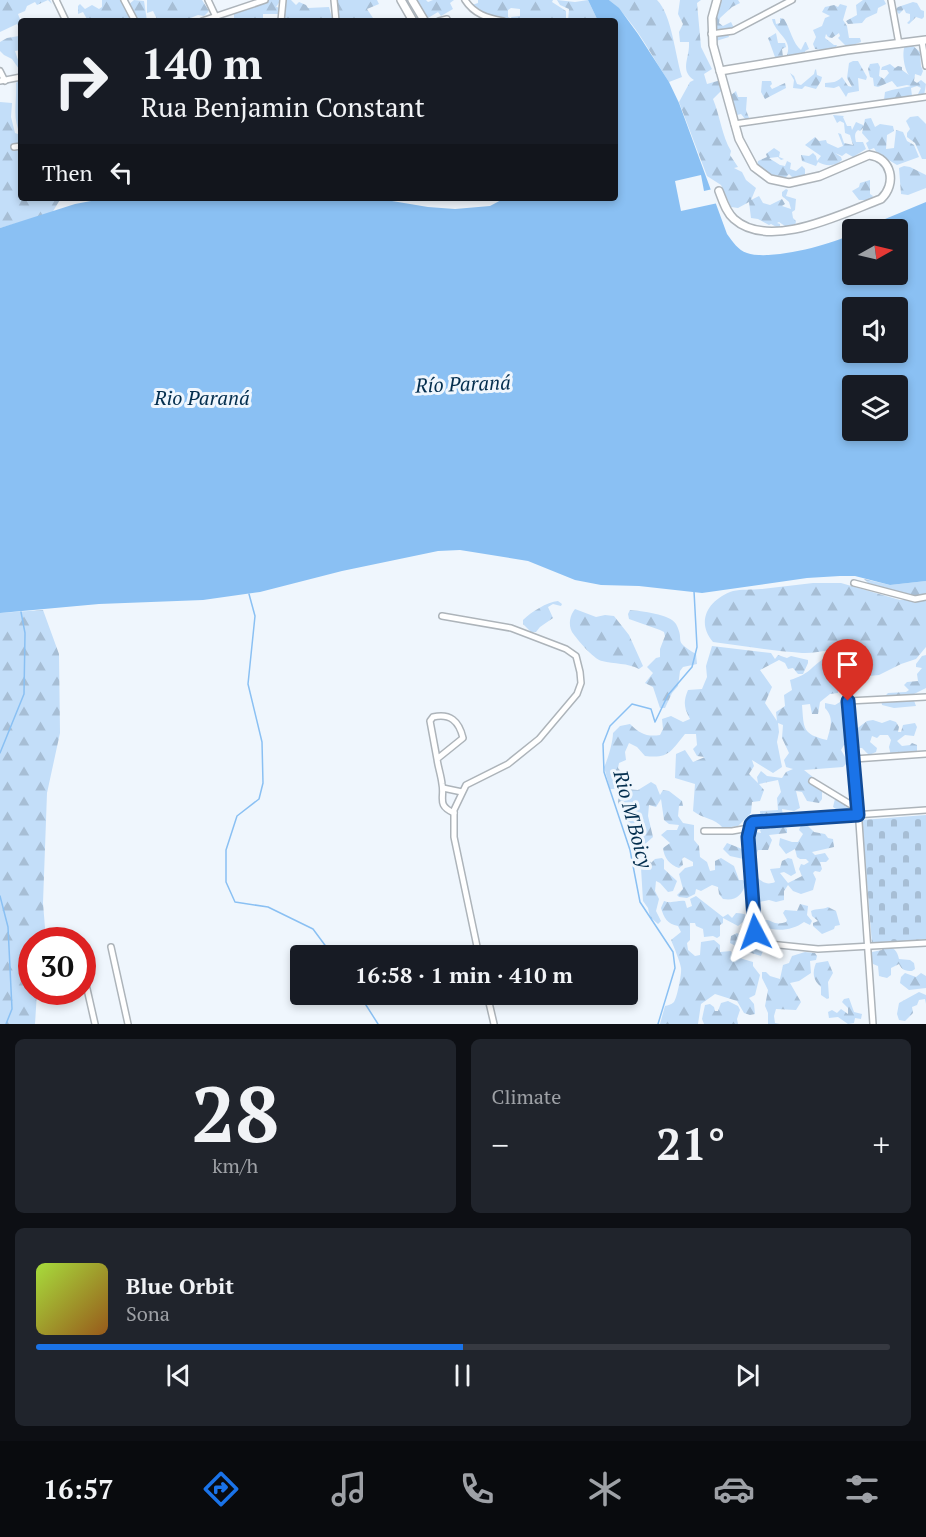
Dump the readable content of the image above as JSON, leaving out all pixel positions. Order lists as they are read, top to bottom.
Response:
{
  "water": ["Río Paraná", "Rio Paraná", "Rio M'Boicy"],
  "north": "right",
  "page": {
    "turn": ["140 m", "Rua Benjamin Constant"],
    "then": "Then",
    "limit": "30",
    "trip": "16:58 · 1 min · 410 m",
    "tile": [
      ["28", "km/h"],
      "Climate"
    ],
    "heat": ["−", "21°", "+"],
    "song": ["Blue Orbit", "Sona"],
    "tabs": "16:57"
  }
}
